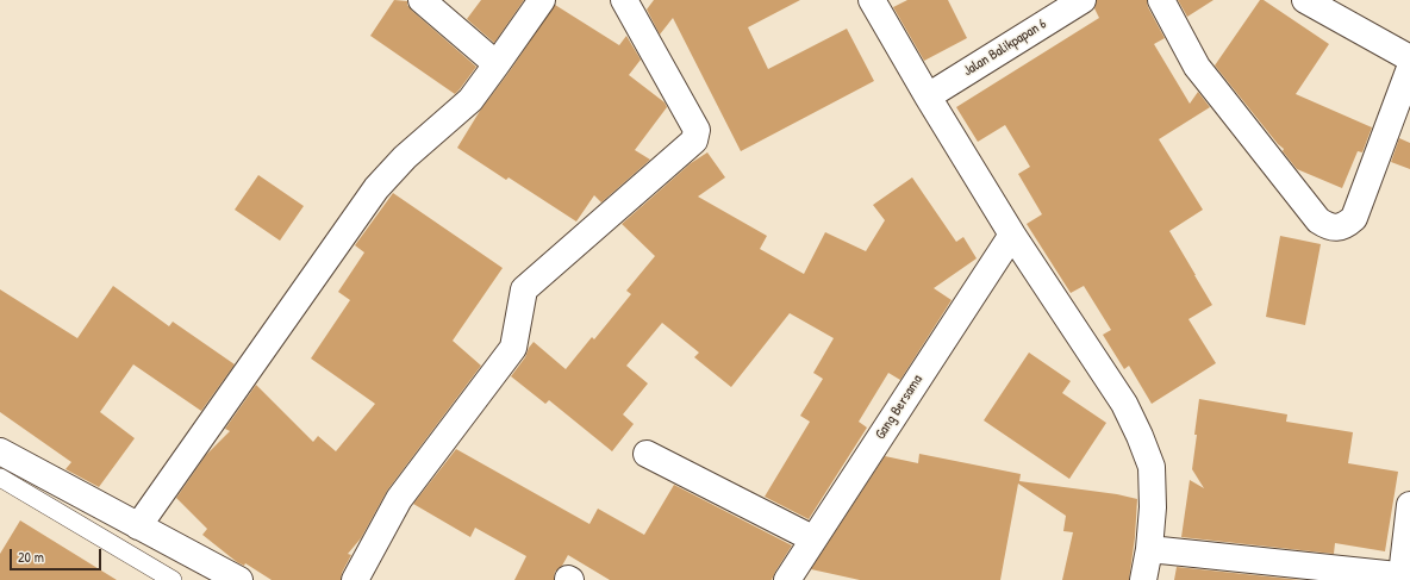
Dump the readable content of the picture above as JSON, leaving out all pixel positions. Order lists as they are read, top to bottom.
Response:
{
  "streets": {
    "street": ["Jalan Balikpapan 6", "Gang Bersama"]
  },
  "scale_bar": "20 m"
}
